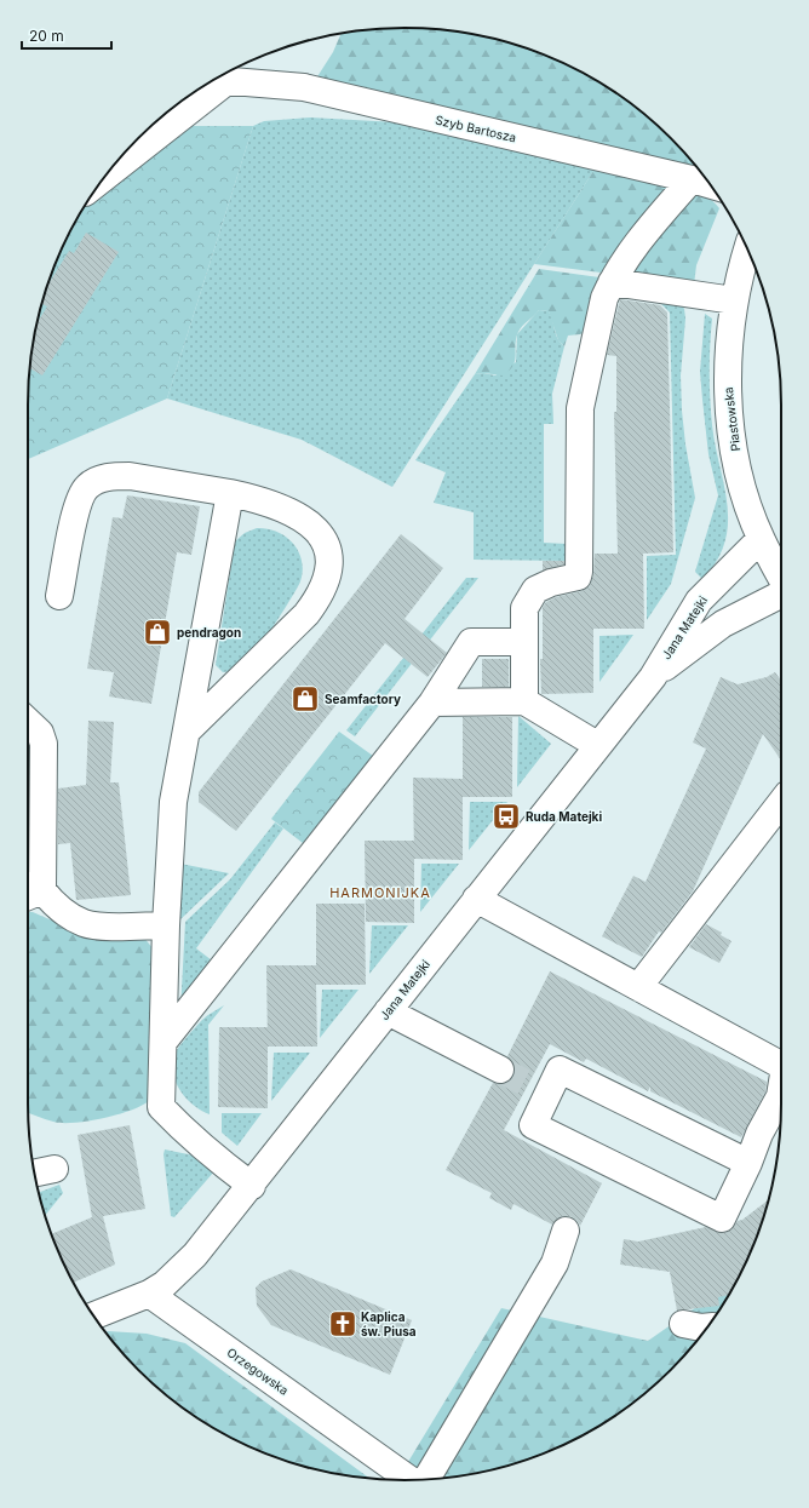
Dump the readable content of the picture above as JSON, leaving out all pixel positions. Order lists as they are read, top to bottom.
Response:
{
  "streets": {
    "street": [
      "Szyb Bartosza",
      "Piastowska",
      "Jana Matejki",
      "Orzegowska"
    ]
  },
  "crossings": [
    ["Piastowska", "Jana Matejki"],
    ["Jana Matejki", "Orzegowska"]
  ],
  "districts": ["HARMONIJKA"],
  "places": {
    "shop": ["pendragon", "Seamfactory"],
    "bus stop": ["Ruda Matejki"],
    "church": ["Kaplica św. Piusa"]
  },
  "scale_bar": "20 m"
}
